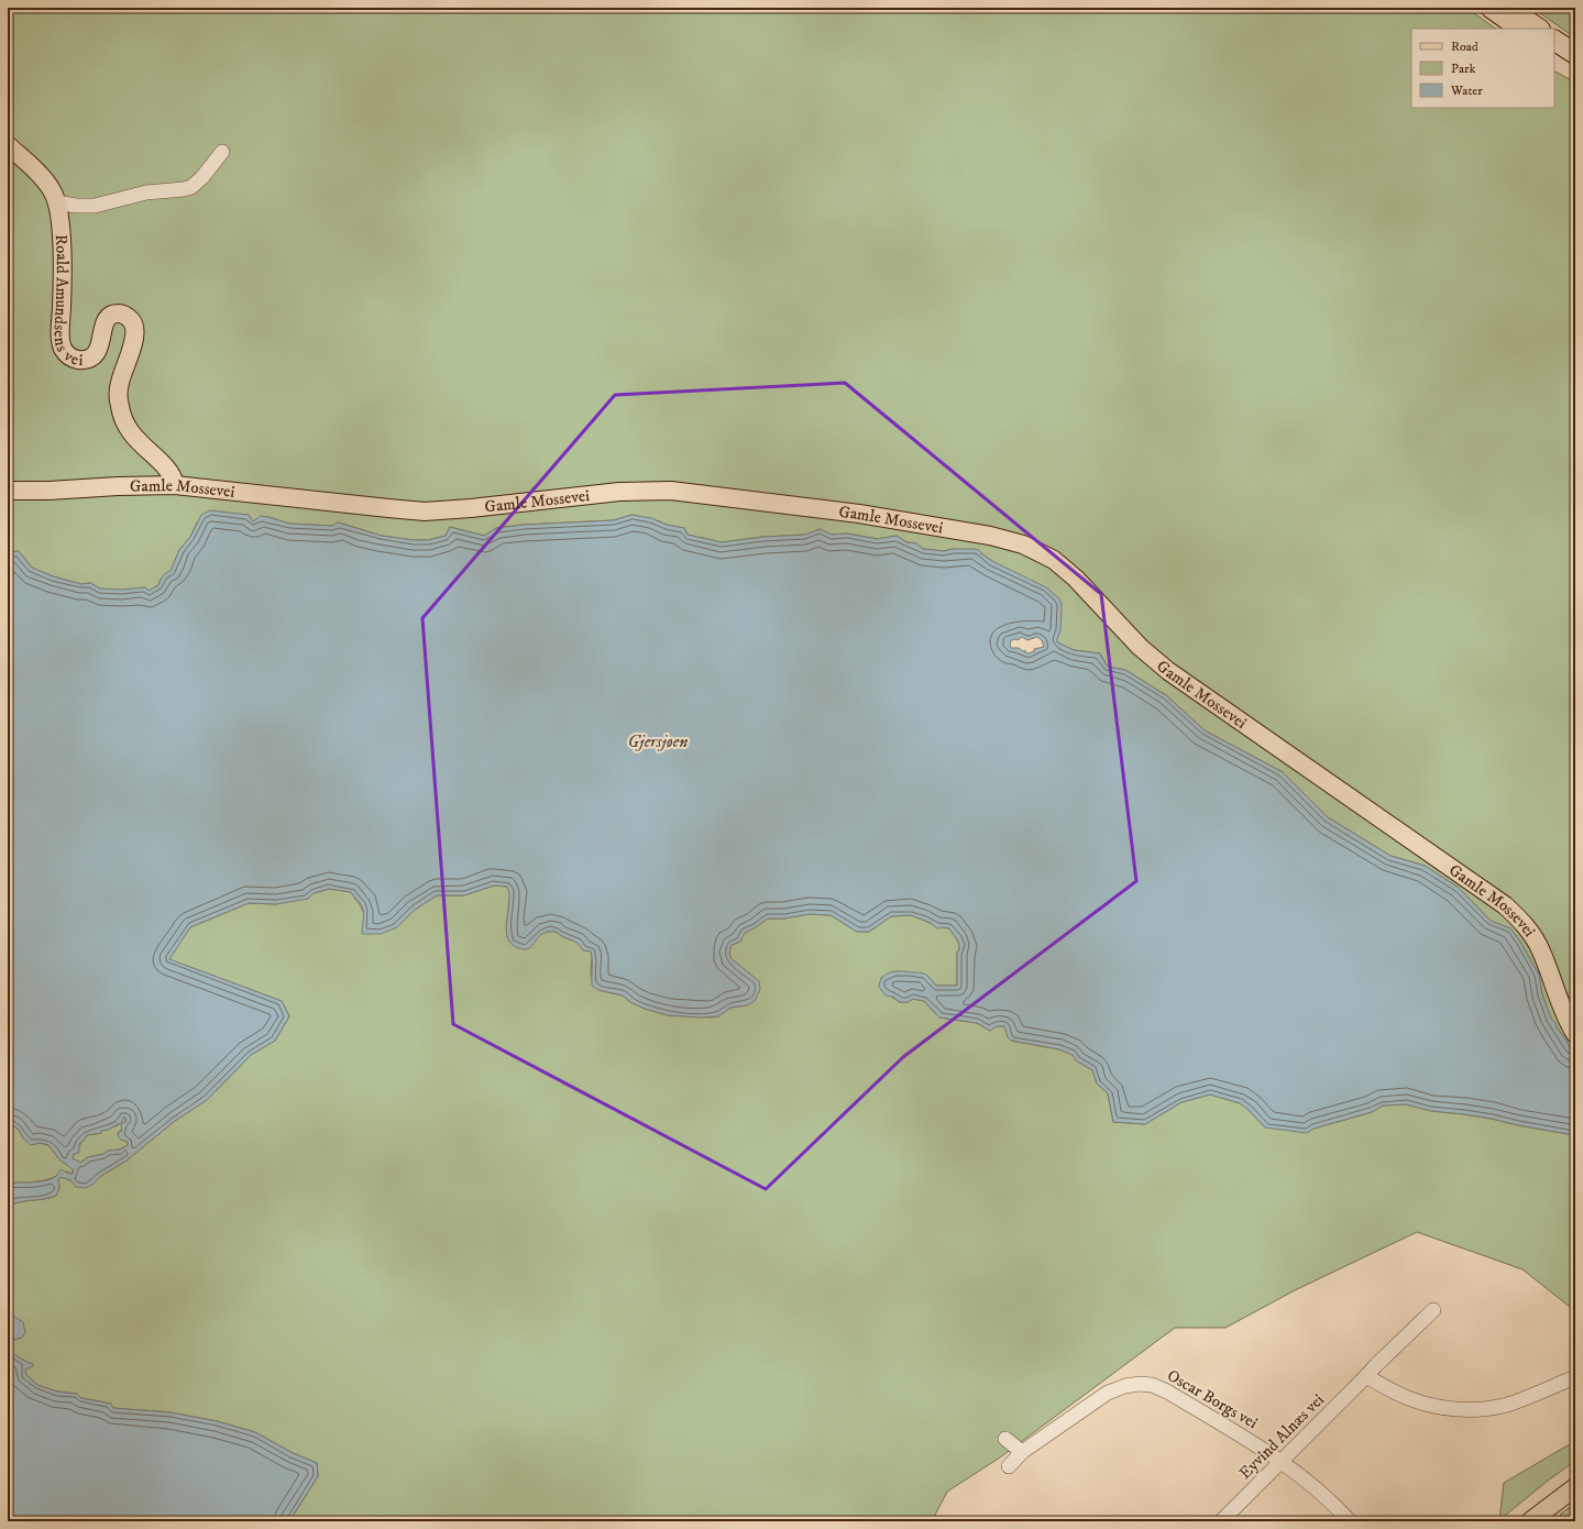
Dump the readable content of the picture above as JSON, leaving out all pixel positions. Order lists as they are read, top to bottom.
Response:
{
  "streets": {
    "main road": ["Roald Amundsens vei", "Gamle Mossevei"],
    "street": ["Oscar Borgs vei", "Eyvind Alnæs vei"]
  },
  "crossings": [
    ["Roald Amundsens vei", "Gamle Mossevei"],
    ["Oscar Borgs vei", "Eyvind Alnæs vei"]
  ],
  "water": ["Gjersjøen"],
  "legend": ["Road", "Park", "Water"]
}
